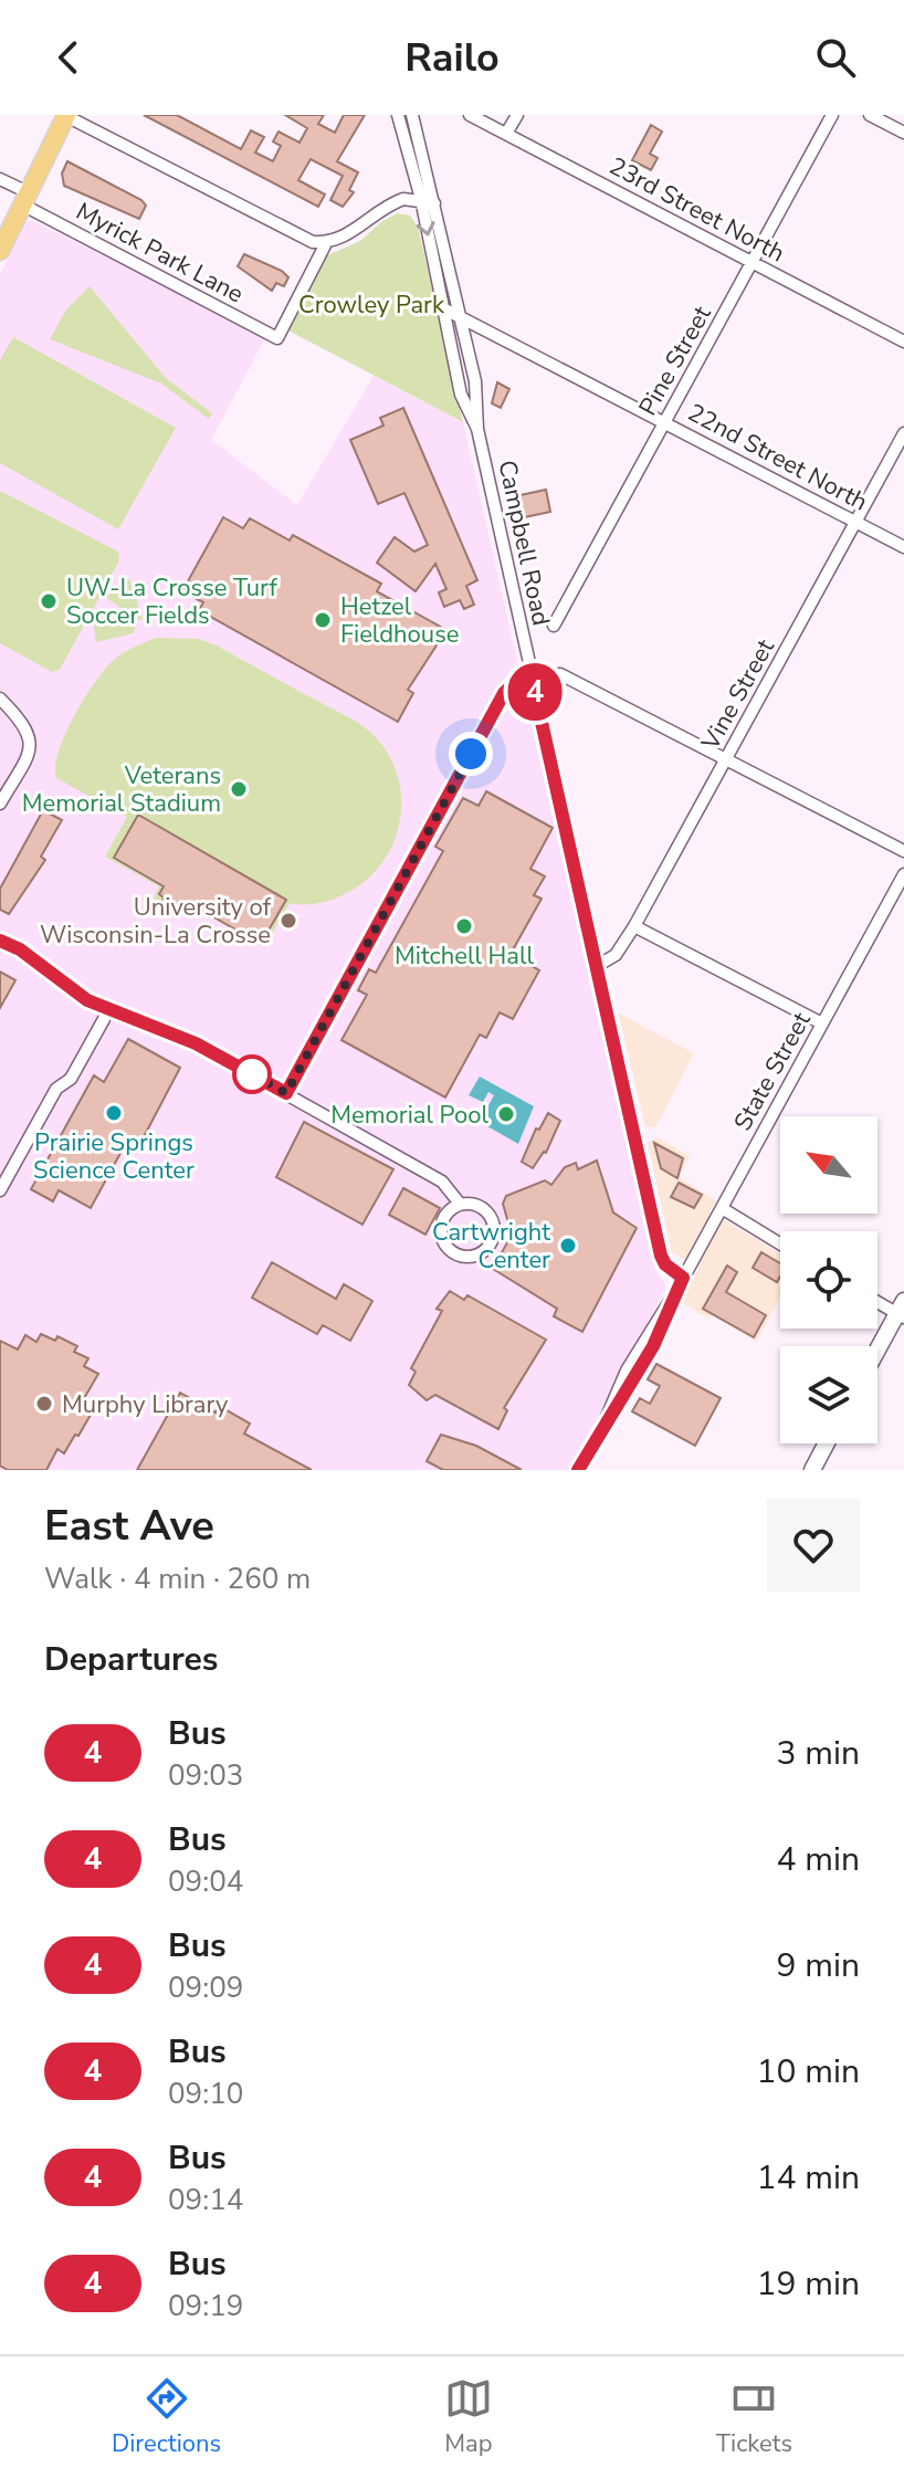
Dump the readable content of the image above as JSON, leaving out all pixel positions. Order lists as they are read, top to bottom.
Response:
{
  "streets": {
    "street": [
      "23rd Street North",
      "Myrick Park Lane",
      "Pine Street",
      "22nd Street North",
      "Campbell Road",
      "Vine Street",
      "State Street"
    ]
  },
  "crossings": [
    ["23rd Street North", "Pine Street"],
    ["Pine Street", "22nd Street North"],
    ["22nd Street North", "Campbell Road"],
    ["22nd Street North", "Vine Street"],
    ["Campbell Road", "Vine Street"],
    ["Campbell Road", "State Street"]
  ],
  "parks": ["Crowley Park"],
  "places": [
    "UW-La Crosse Turf Soccer Fields",
    "Hetzel Fieldhouse",
    "Veterans Memorial Stadium",
    "University of Wisconsin-La Crosse",
    "Mitchell Hall",
    "Prairie Springs Science Center",
    "Memorial Pool",
    "Cartwright Center",
    "Murphy Library"
  ],
  "lines": ["bus line 4"],
  "north": "top left",
  "page": {
    "header": "Railo",
    "on_map": "4",
    "heading": [
      ["East Ave", "Walk · 4 min · 260 m"],
      "Departures"
    ],
    "list": [
      {
        "mark": "4",
        "name": "Bus",
        "note": "09:03",
        "value": "3 min"
      },
      {
        "mark": "4",
        "name": "Bus",
        "note": "09:04",
        "value": "4 min"
      },
      {
        "mark": "4",
        "name": "Bus",
        "note": "09:09",
        "value": "9 min"
      },
      {
        "mark": "4",
        "name": "Bus",
        "note": "09:10",
        "value": "10 min"
      },
      {
        "mark": "4",
        "name": "Bus",
        "note": "09:14",
        "value": "14 min"
      },
      {
        "mark": "4",
        "name": "Bus",
        "note": "09:19",
        "value": "19 min"
      }
    ],
    "tabs": ["Directions", "Map", "Tickets"]
  }
}
